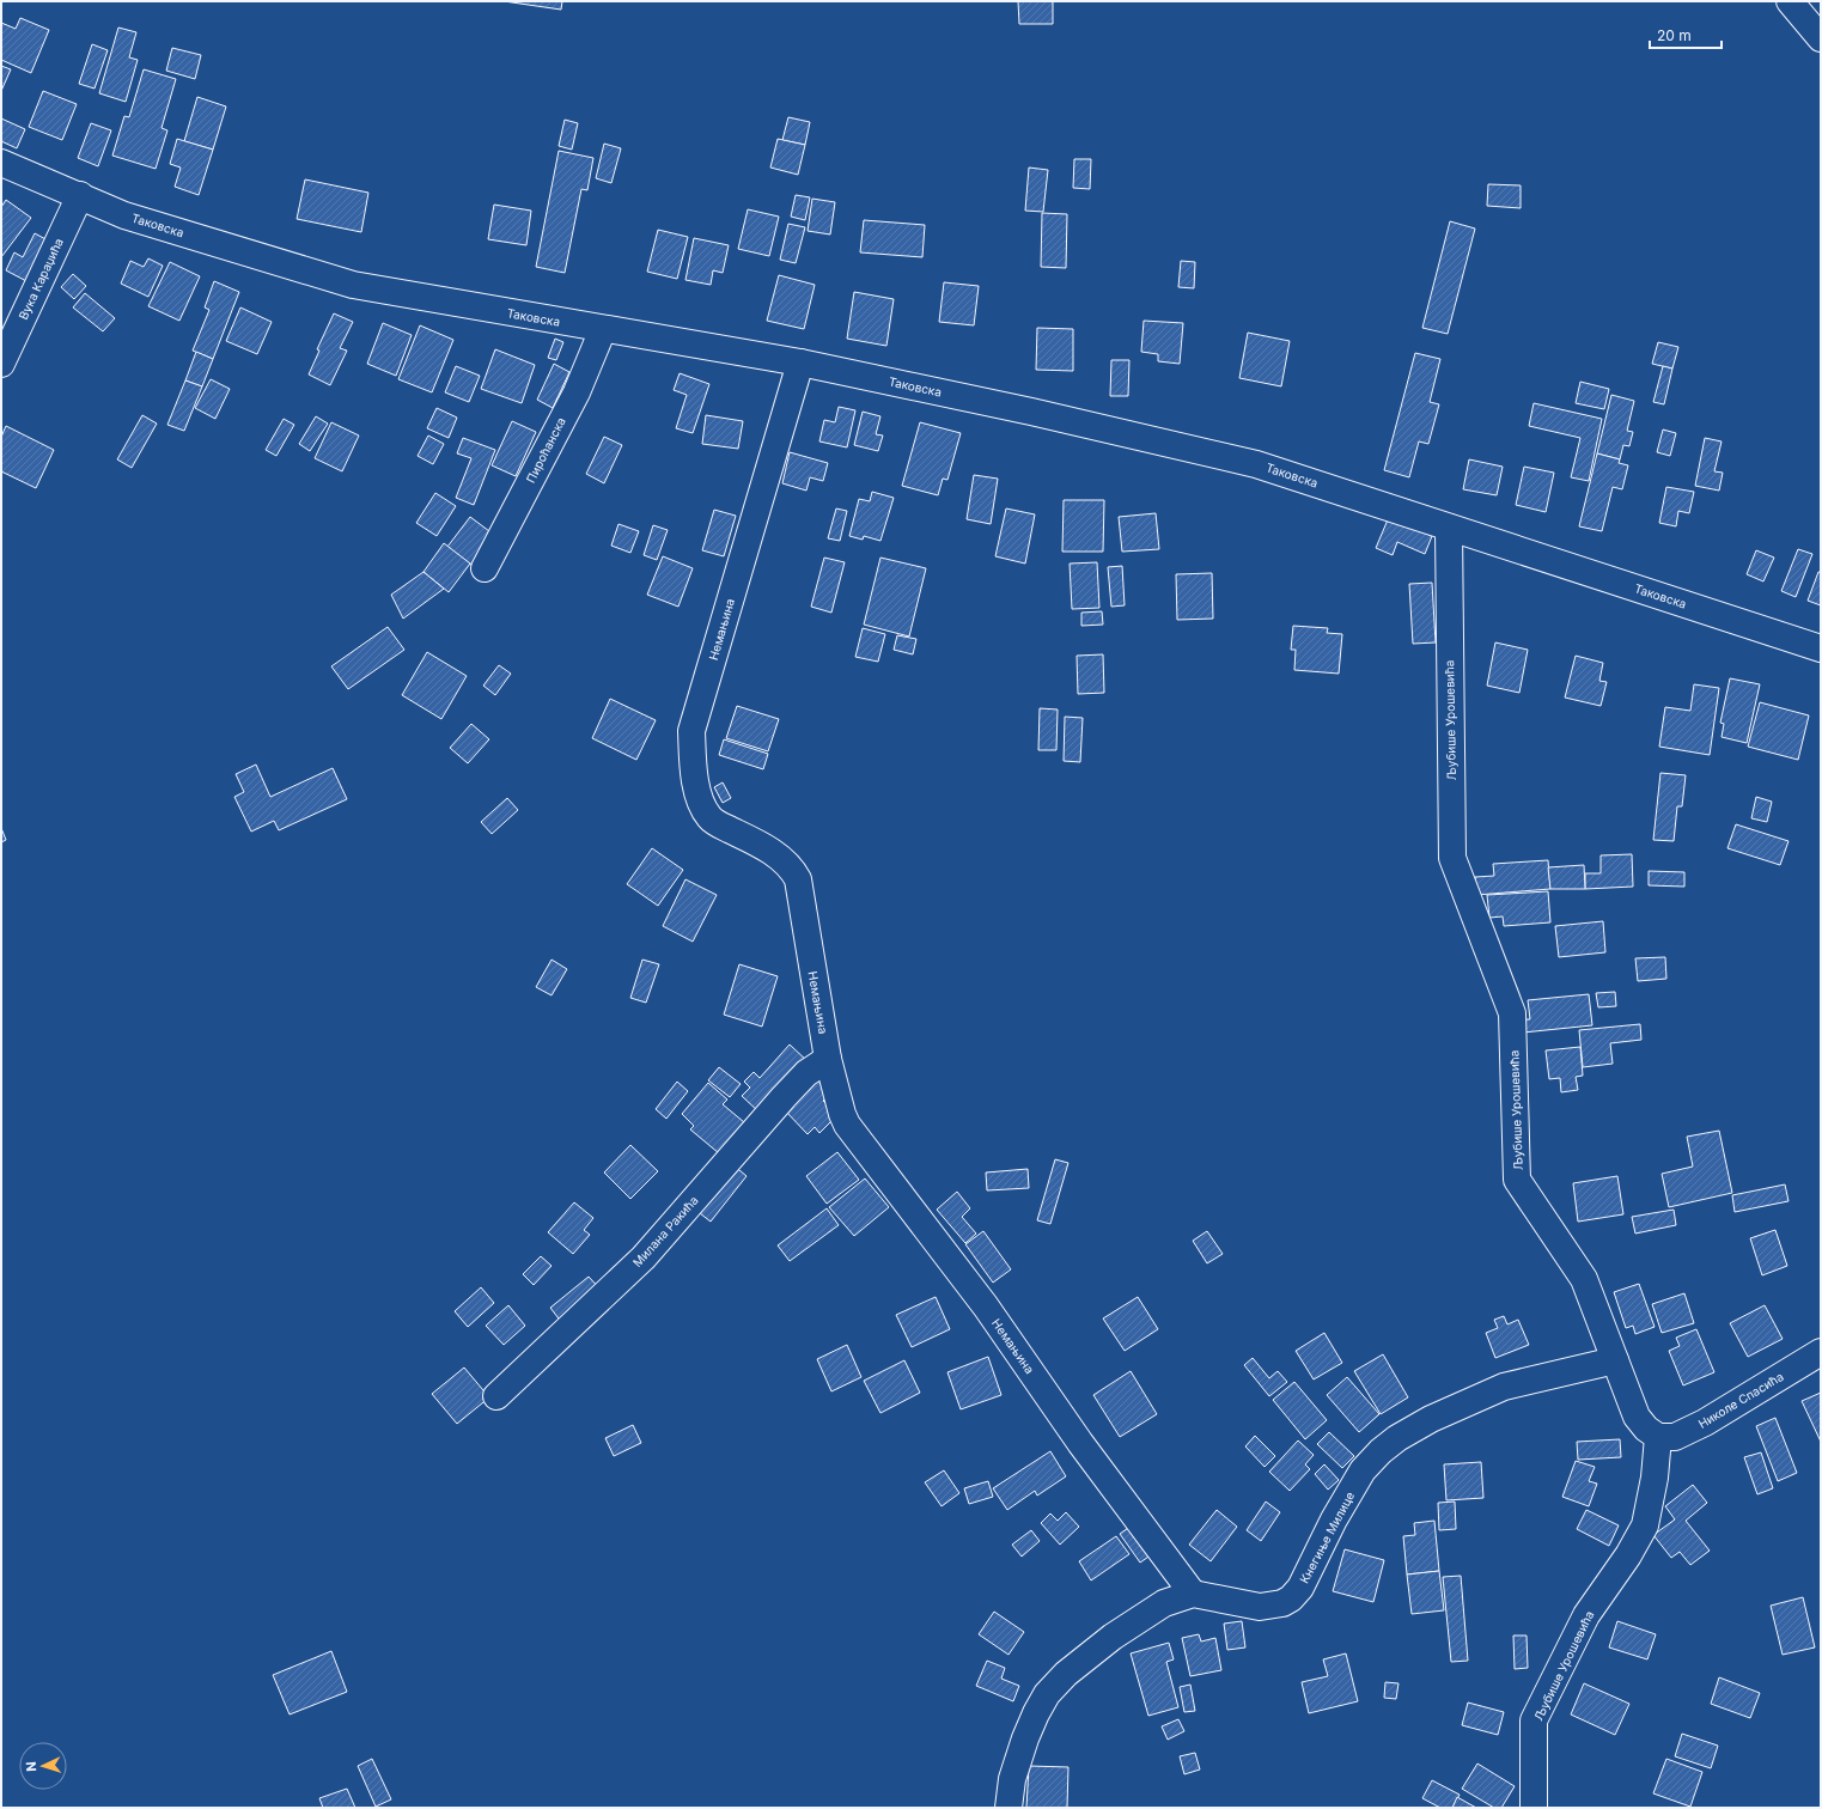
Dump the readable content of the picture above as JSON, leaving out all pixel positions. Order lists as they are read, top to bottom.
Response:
{
  "streets": {
    "street": [
      "Таковска",
      "Вука Караџића",
      "Пироћанска",
      "Немањина",
      "Љубише Урошевића",
      "Милана Ракића",
      "Николе Спасића",
      "Кнегиње Милице"
    ]
  },
  "crossings": [
    ["Таковска", "Вука Караџића"],
    ["Таковска", "Пироћанска"],
    ["Таковска", "Немањина"],
    ["Таковска", "Љубише Урошевића"],
    ["Немањина", "Милана Ракића"],
    ["Немањина", "Кнегиње Милице"],
    ["Љубише Урошевића", "Николе Спасића"],
    ["Љубише Урошевића", "Кнегиње Милице"]
  ],
  "scale_bar": "20 m",
  "north": "left"
}
